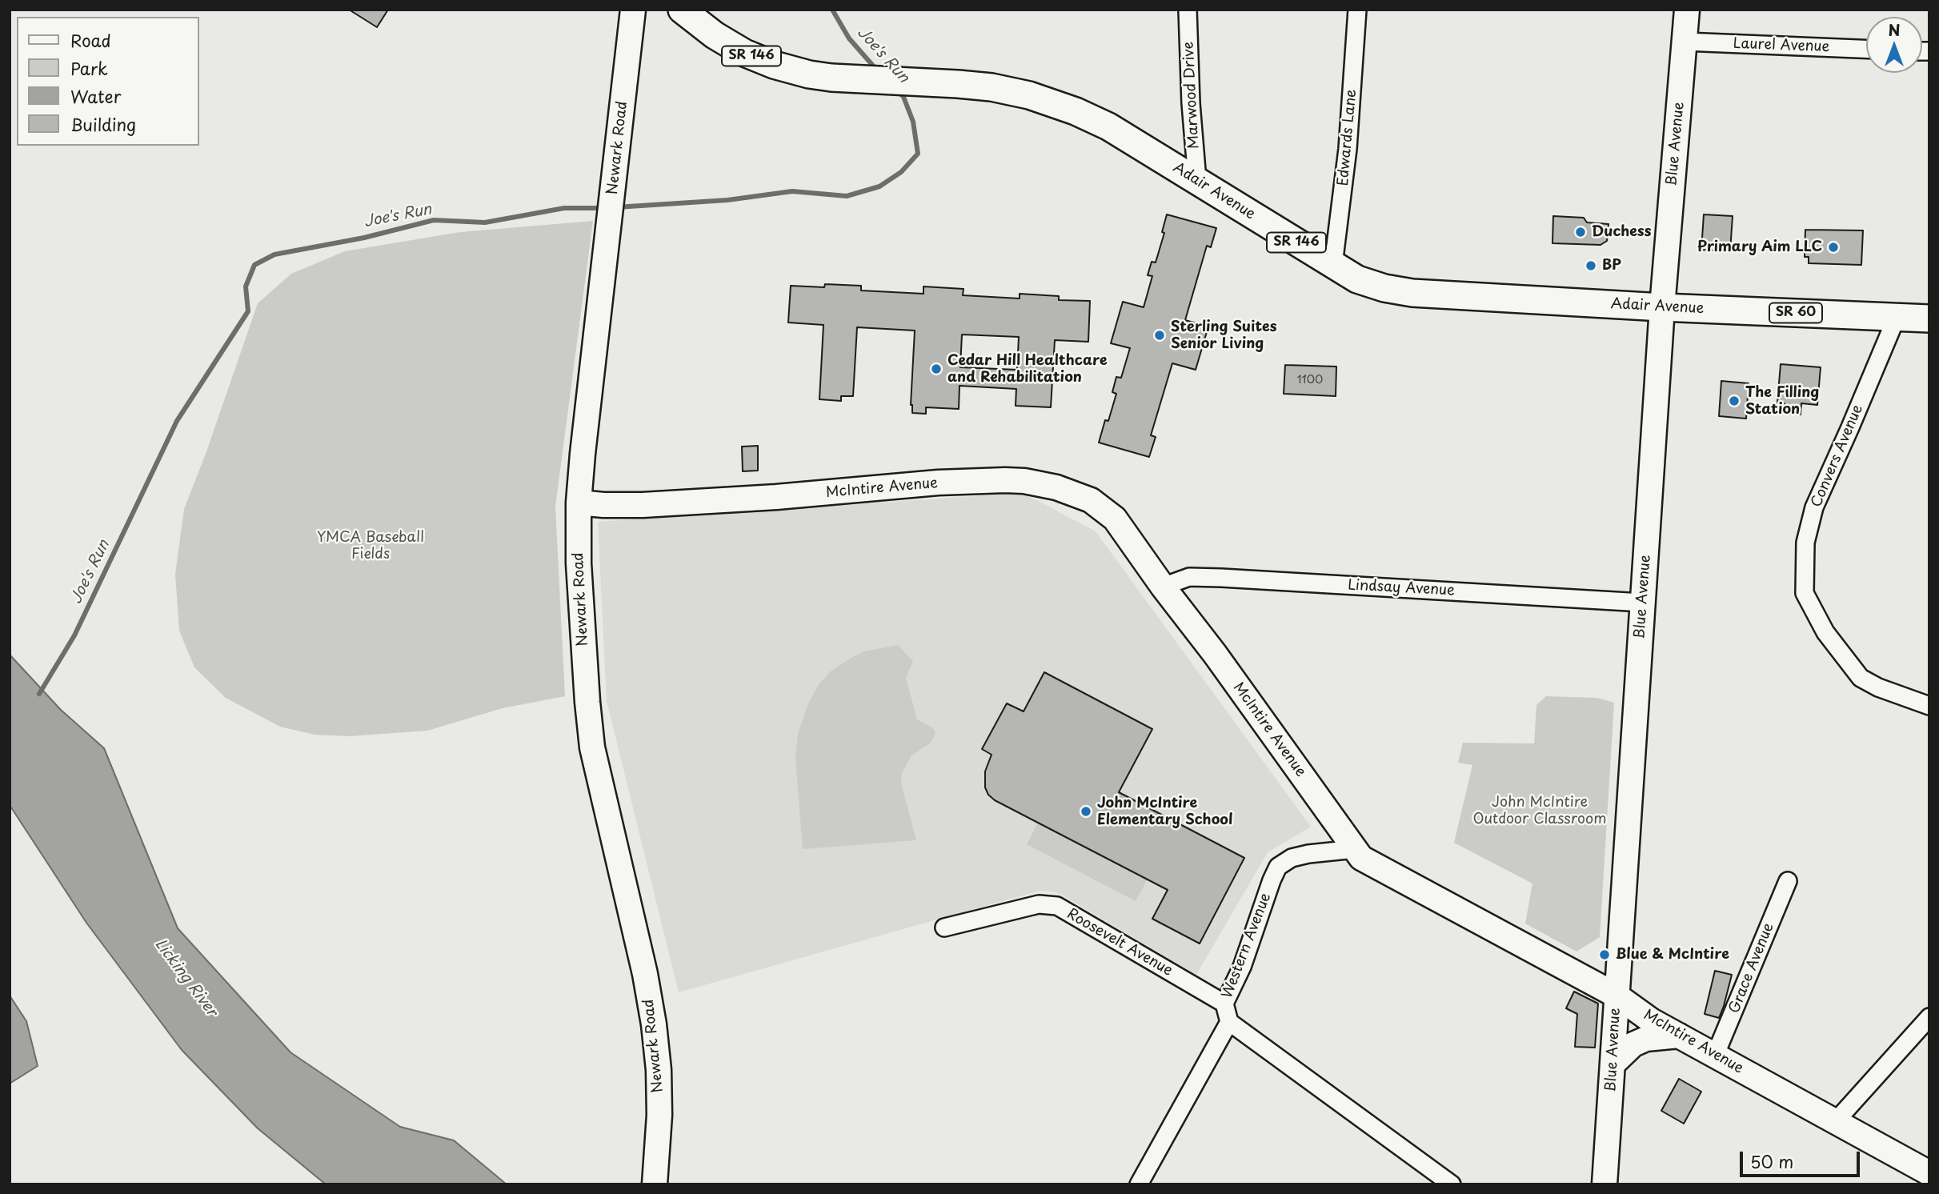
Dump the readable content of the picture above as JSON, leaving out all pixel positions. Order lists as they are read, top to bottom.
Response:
{
  "streets": {
    "main road": ["SR 146", "Adair Avenue", "SR 60"],
    "street": [
      "Laurel Avenue",
      "Marwood Drive",
      "Edwards Lane",
      "Blue Avenue",
      "Newark Road",
      "Convers Avenue",
      "McIntire Avenue",
      "Lindsay Avenue",
      "Roosevelt Avenue",
      "Western Avenue",
      "Grace Avenue"
    ]
  },
  "crossings": [
    ["Laurel Avenue", "Blue Avenue"],
    ["Marwood Drive", "Adair Avenue"],
    ["Edwards Lane", "Adair Avenue"],
    ["Blue Avenue", "Adair Avenue"],
    ["Blue Avenue", "McIntire Avenue"],
    ["Blue Avenue", "Lindsay Avenue"],
    ["Newark Road", "McIntire Avenue"],
    ["Adair Avenue", "Convers Avenue"],
    ["McIntire Avenue", "Lindsay Avenue"],
    ["McIntire Avenue", "Western Avenue"],
    ["McIntire Avenue", "Grace Avenue"],
    ["Roosevelt Avenue", "Western Avenue"]
  ],
  "water": ["Joe's Run", "Licking River"],
  "parks": ["YMCA Baseball Fields", "John McIntire Outdoor Classroom"],
  "places": [
    "Duchess",
    "Primary Aim LLC",
    "BP",
    "Sterling Suites Senior Living",
    "Cedar Hill Healthcare and Rehabilitation",
    "The Filling Station",
    "John McIntire Elementary School",
    "Blue & McIntire"
  ],
  "house_numbers": ["1100"],
  "legend": [
    "Road",
    "Park",
    "Water",
    "Building"
  ],
  "scale_bar": "50 m",
  "north": "top"
}
